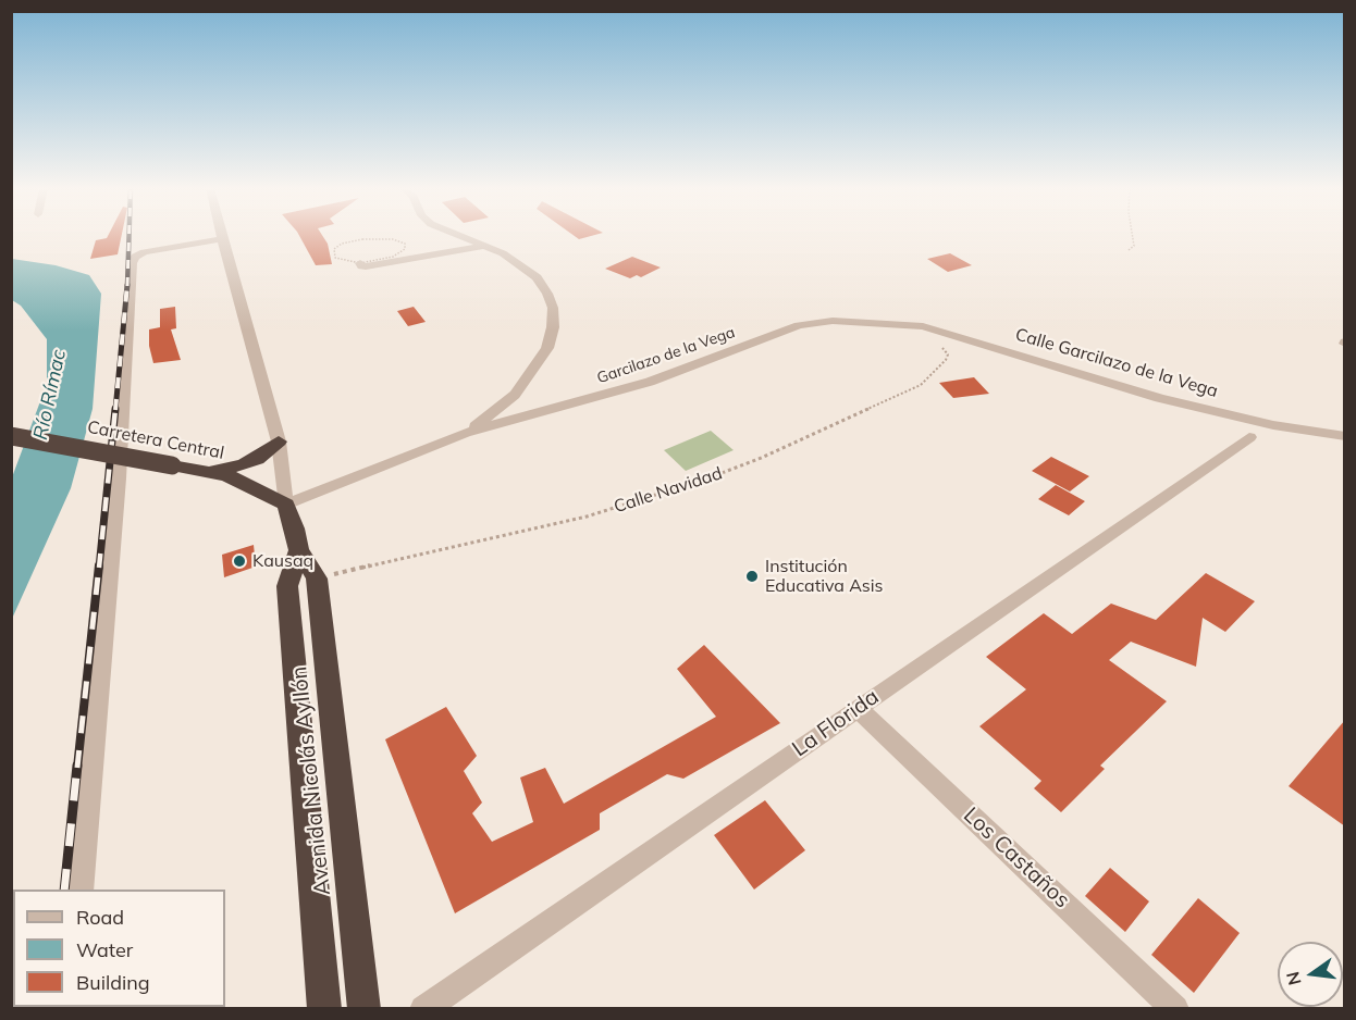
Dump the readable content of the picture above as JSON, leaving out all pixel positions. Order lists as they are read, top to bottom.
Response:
{
  "streets": {
    "highway": ["Carretera Central", "Avenida Nicolás Ayllón"],
    "street": [
      "Garcilazo de la Vega",
      "Calle Garcilazo de la Vega",
      "La Florida",
      "Los Castaños"
    ],
    "path": ["Calle Navidad"]
  },
  "crossings": [
    ["Garcilazo de la Vega", "Calle Garcilazo de la Vega"],
    ["Carretera Central", "Avenida Nicolás Ayllón"],
    ["Calle Navidad", "Avenida Nicolás Ayllón"],
    ["La Florida", "Los Castaños"]
  ],
  "water": ["Río Rímac"],
  "places": ["Kausaq", "Institución Educativa Asis"],
  "legend": ["Road", "Water", "Building"],
  "north": "left"
}
